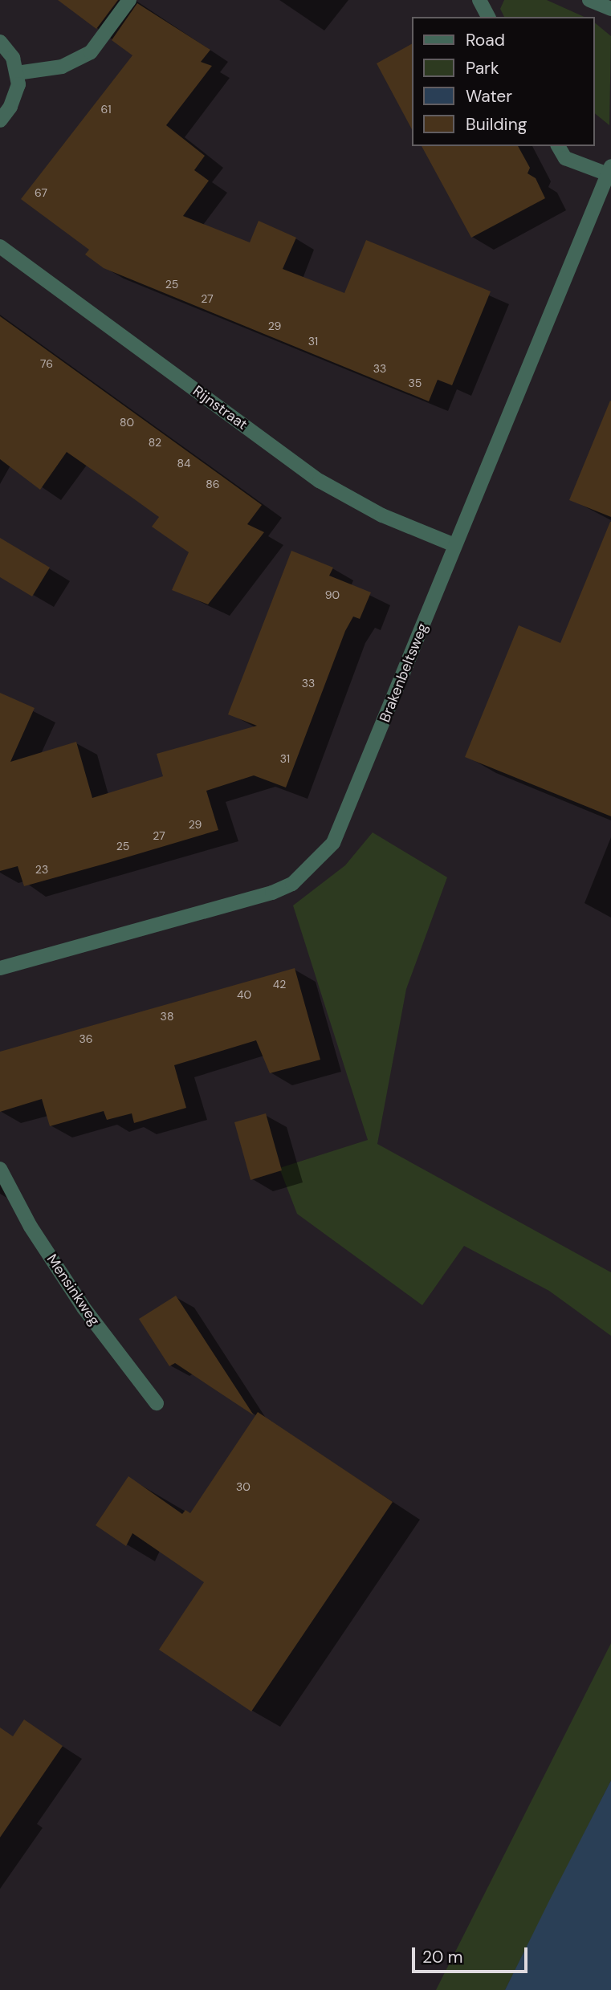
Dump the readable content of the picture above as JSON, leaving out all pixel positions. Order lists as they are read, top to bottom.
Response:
{
  "streets": {
    "street": ["Rijnstraat", "Brakenbeltsweg", "Mensinkweg"]
  },
  "crossings": [
    ["Rijnstraat", "Brakenbeltsweg"]
  ],
  "house_numbers": [
    "61",
    "67",
    "25",
    "27",
    "29",
    "31",
    "76",
    "33",
    "35",
    "80",
    "82",
    "84",
    "86",
    "90",
    "33",
    "31",
    "29",
    "27",
    "25",
    "23",
    "42",
    "40",
    "38",
    "36",
    "30"
  ],
  "legend": [
    "Road",
    "Park",
    "Water",
    "Building"
  ],
  "scale_bar": "20 m"
}
